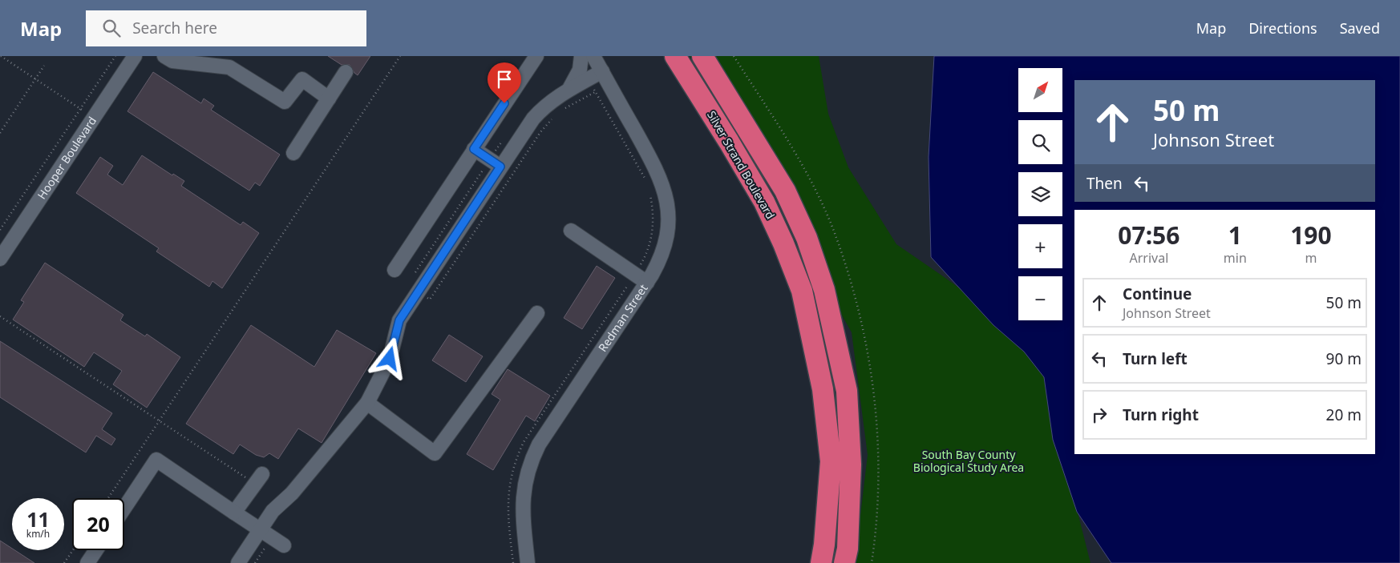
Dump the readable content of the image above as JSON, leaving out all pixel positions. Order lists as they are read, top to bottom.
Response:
{
  "streets": {
    "highway": ["Silver Strand Boulevard"],
    "street": ["Hooper Boulevard", "Redman Street"]
  },
  "parks": ["South Bay County Biological Study Area"],
  "north": "top right",
  "page": {
    "header": "Map",
    "search": "Search here",
    "nav": ["Map", "Directions", "Saved"],
    "map_buttons": ["+", "−"],
    "turn": ["50 m", "Johnson Street"],
    "then": "Then",
    "eta": [
      "07:56",
      "Arrival",
      "1",
      "min",
      "190",
      "m"
    ],
    "list": [
      {
        "name": "Continue",
        "note": "Johnson Street",
        "value": "50 m"
      },
      {
        "name": "Turn left",
        "value": "90 m"
      },
      {
        "name": "Turn right",
        "value": "20 m"
      }
    ],
    "speed": "11 km/h",
    "limit": "20"
  }
}
